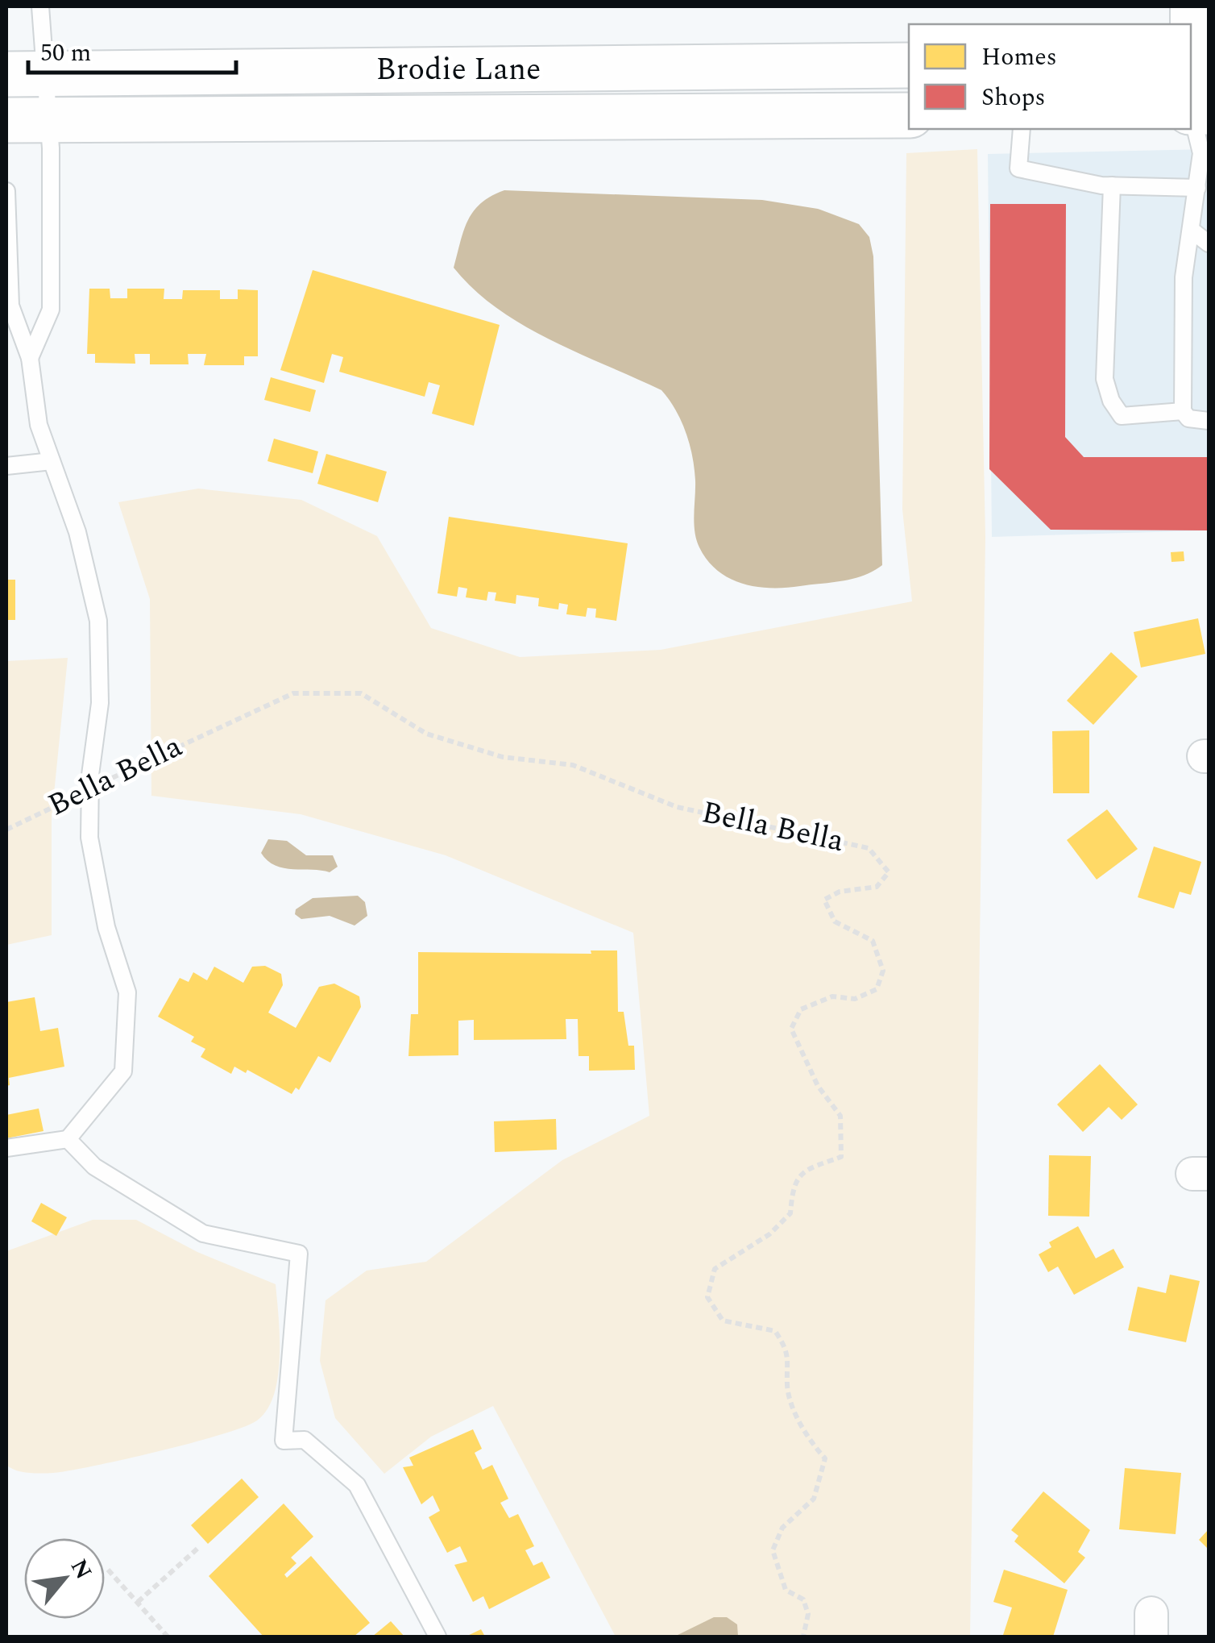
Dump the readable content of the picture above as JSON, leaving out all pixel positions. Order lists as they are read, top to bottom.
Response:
{
  "streets": {
    "main road": ["Brodie Lane"],
    "path": ["Bella Bella"]
  },
  "legend": ["Homes", "Shops"],
  "scale_bar": "50 m",
  "north": "top right"
}
